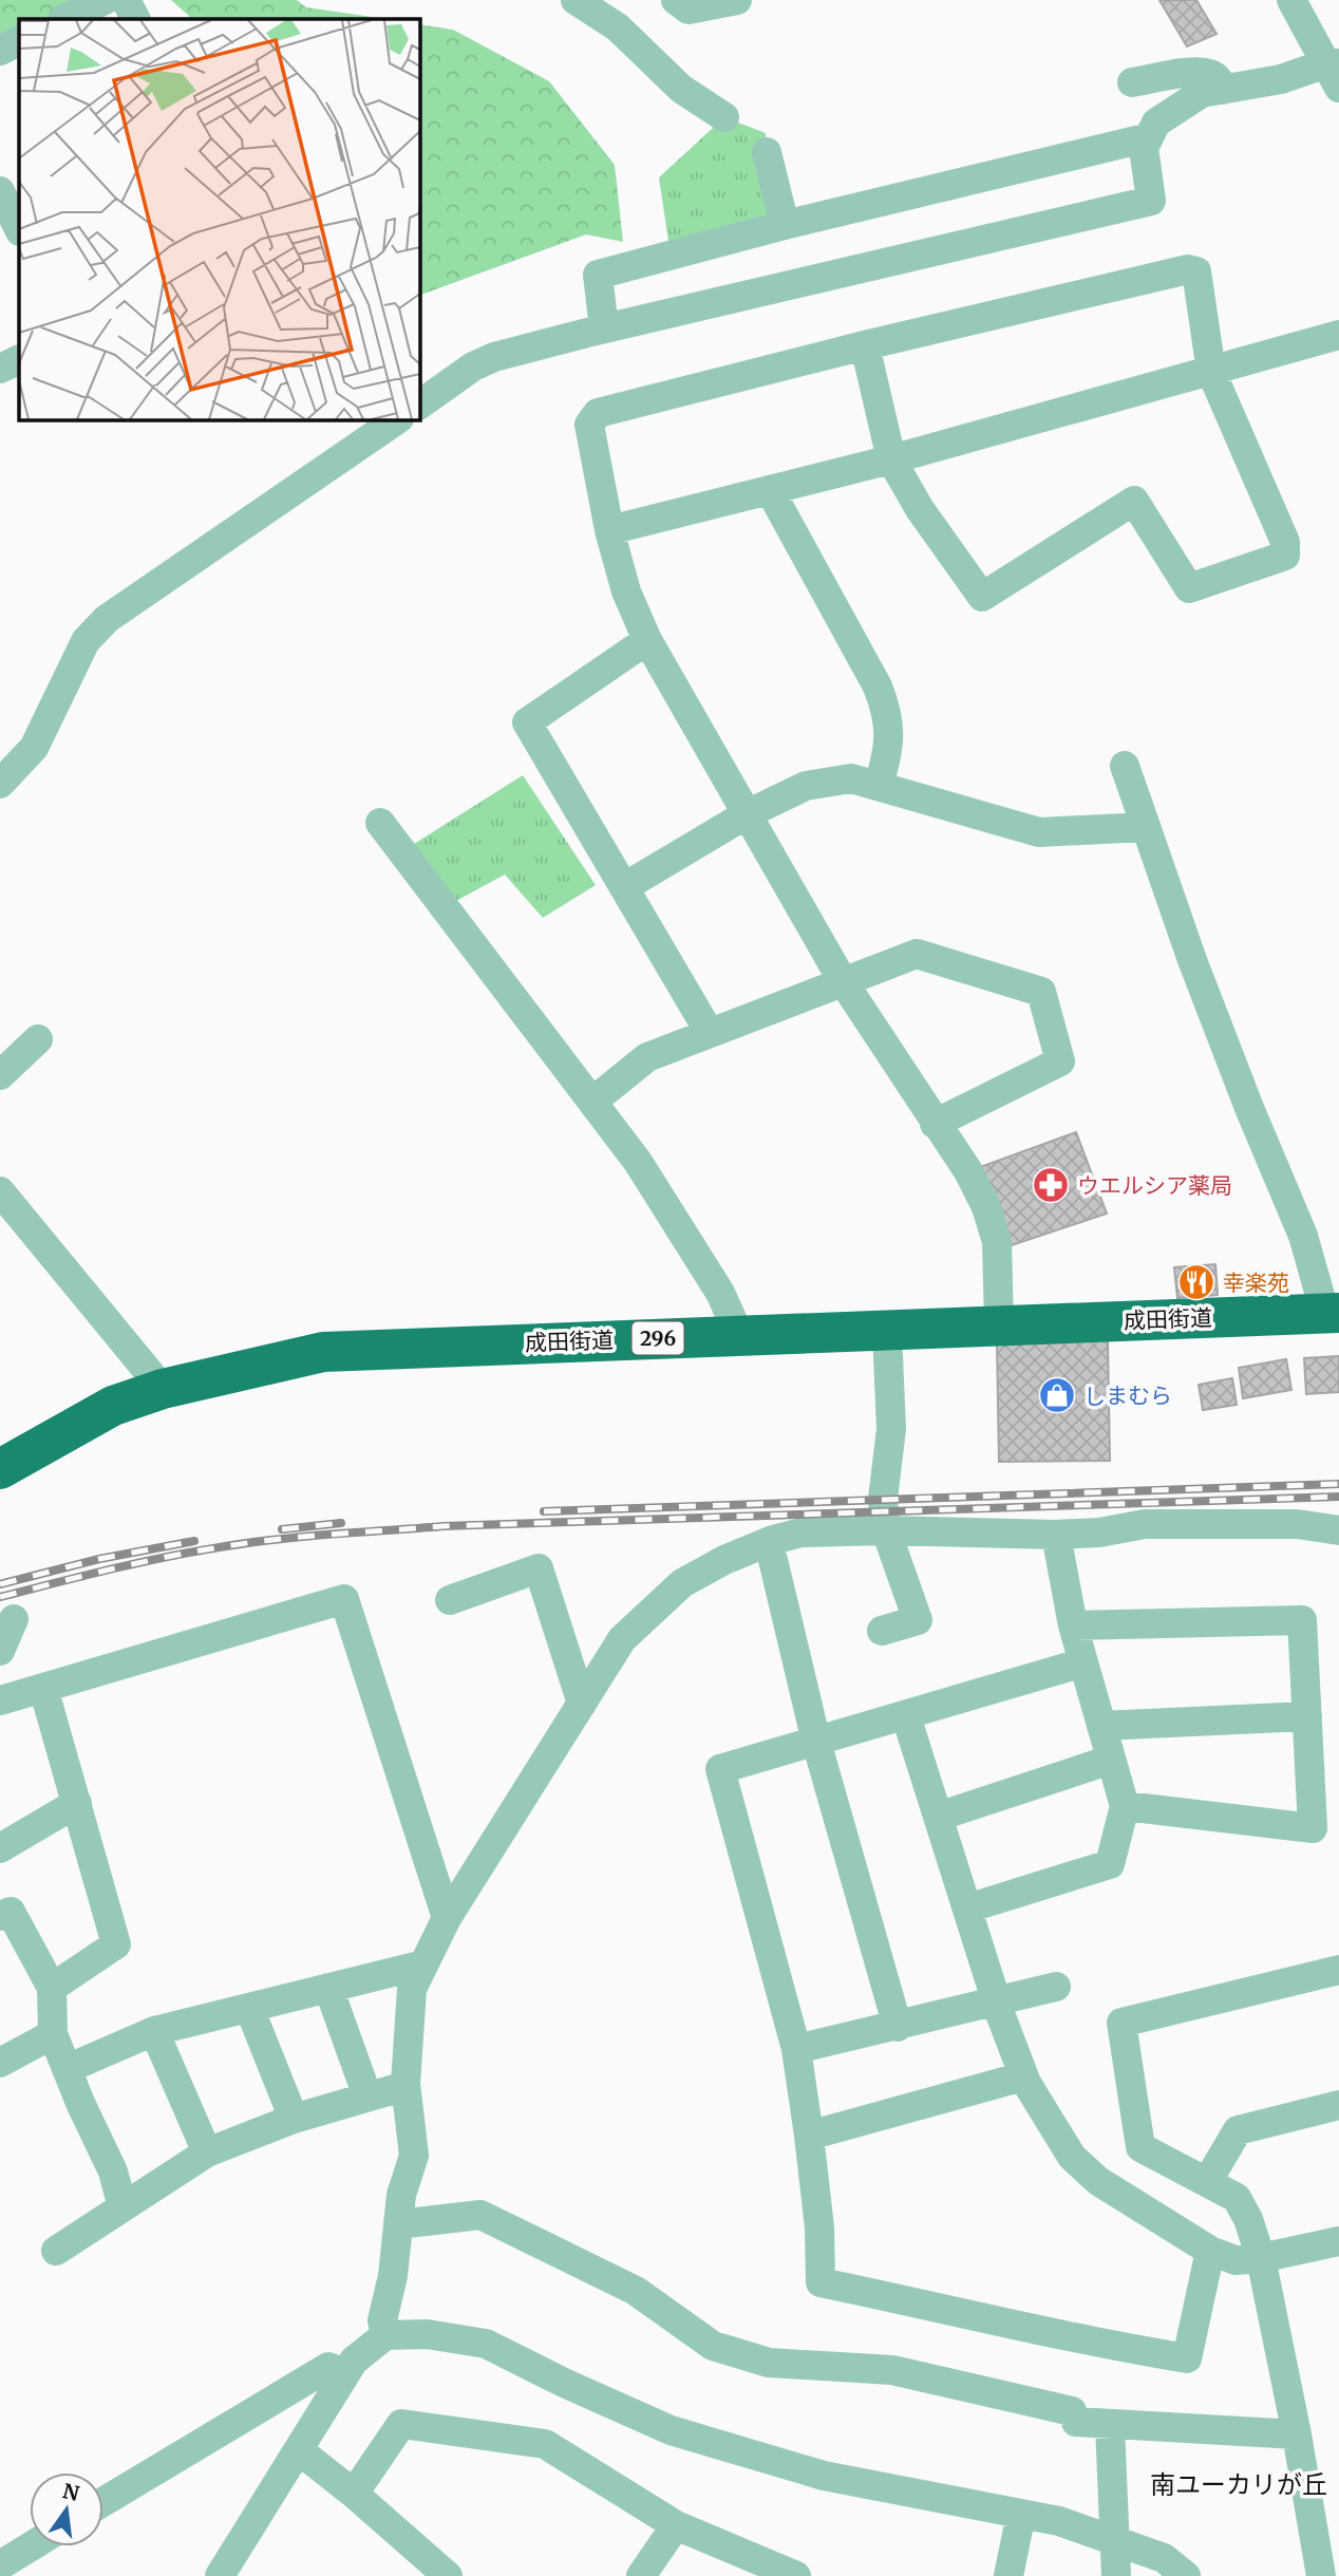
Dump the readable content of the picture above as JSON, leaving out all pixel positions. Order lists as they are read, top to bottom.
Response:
{
  "streets": {
    "highway": ["成田街道", "296"]
  },
  "districts": ["南ユーカリが丘"],
  "places": {
    "pharmacy": ["ウエルシア薬局"],
    "restaurant": ["幸楽苑"],
    "shop": ["しまむら"]
  },
  "north": "top"
}
